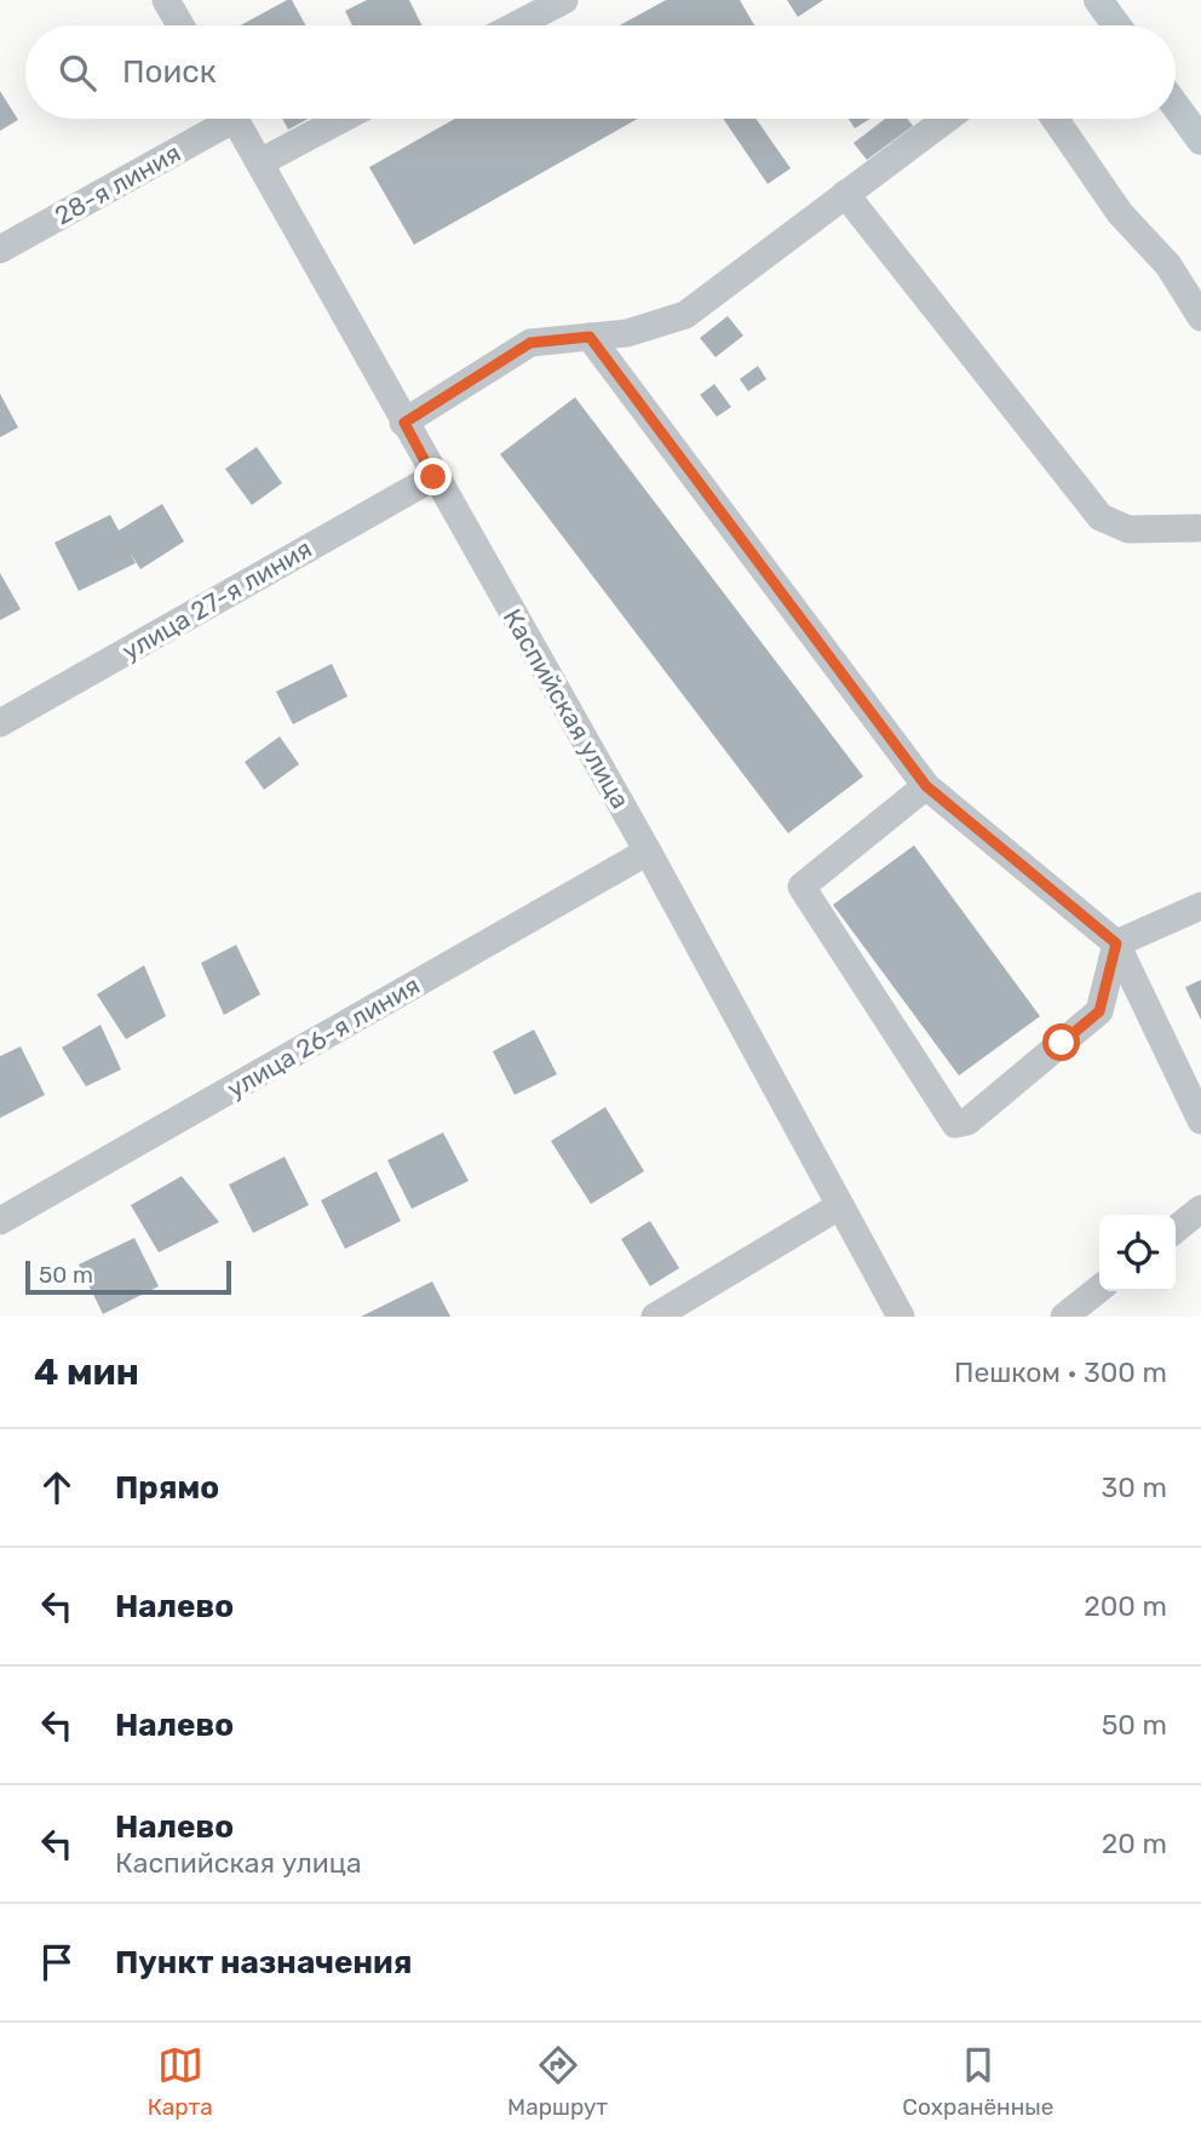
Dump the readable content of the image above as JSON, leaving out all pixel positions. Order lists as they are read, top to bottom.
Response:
{
  "streets": {
    "street": [
      "28-я линия",
      "улица 27-я линия",
      "Каспийская улица",
      "улица 26-я линия"
    ]
  },
  "crossings": [
    ["улица 27-я линия", "Каспийская улица"],
    ["Каспийская улица", "улица 26-я линия"]
  ],
  "scale_bar": "50 m",
  "page": {
    "search": "Поиск",
    "scale": "50 m",
    "heading": ["4 мин", "Пешком · 300 m"],
    "list": [
      ["Прямо", "30 m"],
      ["Налево", "200 m"],
      ["Налево", "50 m"],
      ["Налево", "Каспийская улица", "20 m"],
      "Пункт назначения"
    ],
    "nav": ["Карта", "Маршрут", "Сохранённые"]
  }
}
